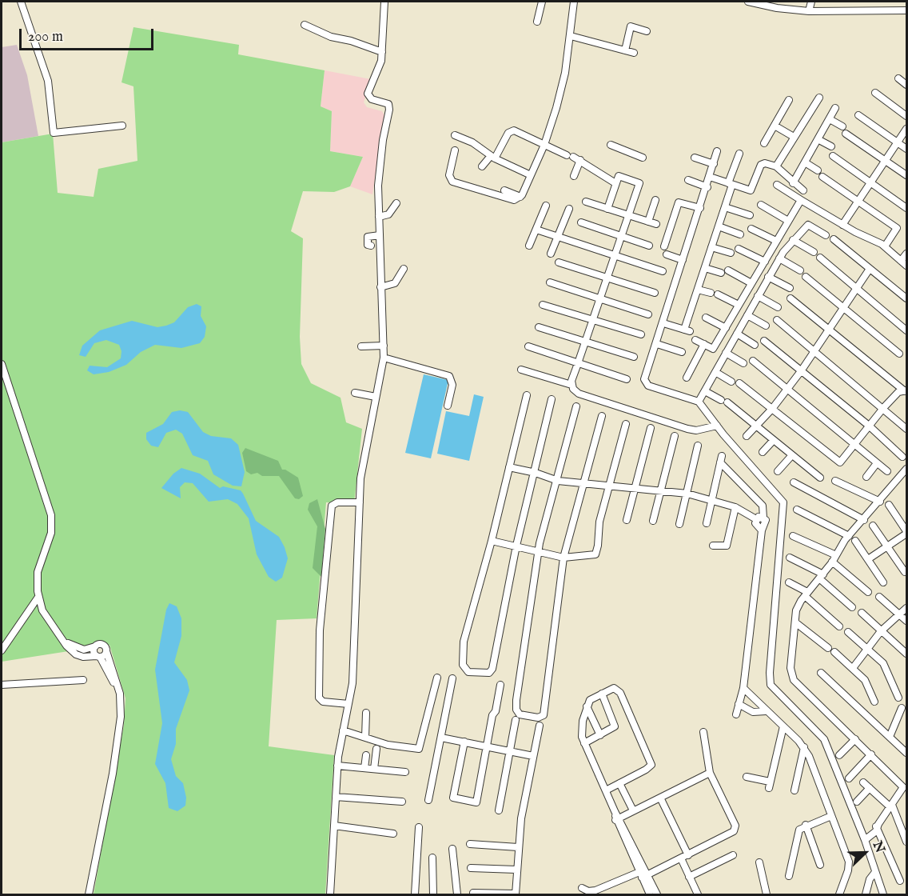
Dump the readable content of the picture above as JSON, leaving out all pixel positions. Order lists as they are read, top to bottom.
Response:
{
  "scale_bar": "200 m",
  "north": "top right"
}
